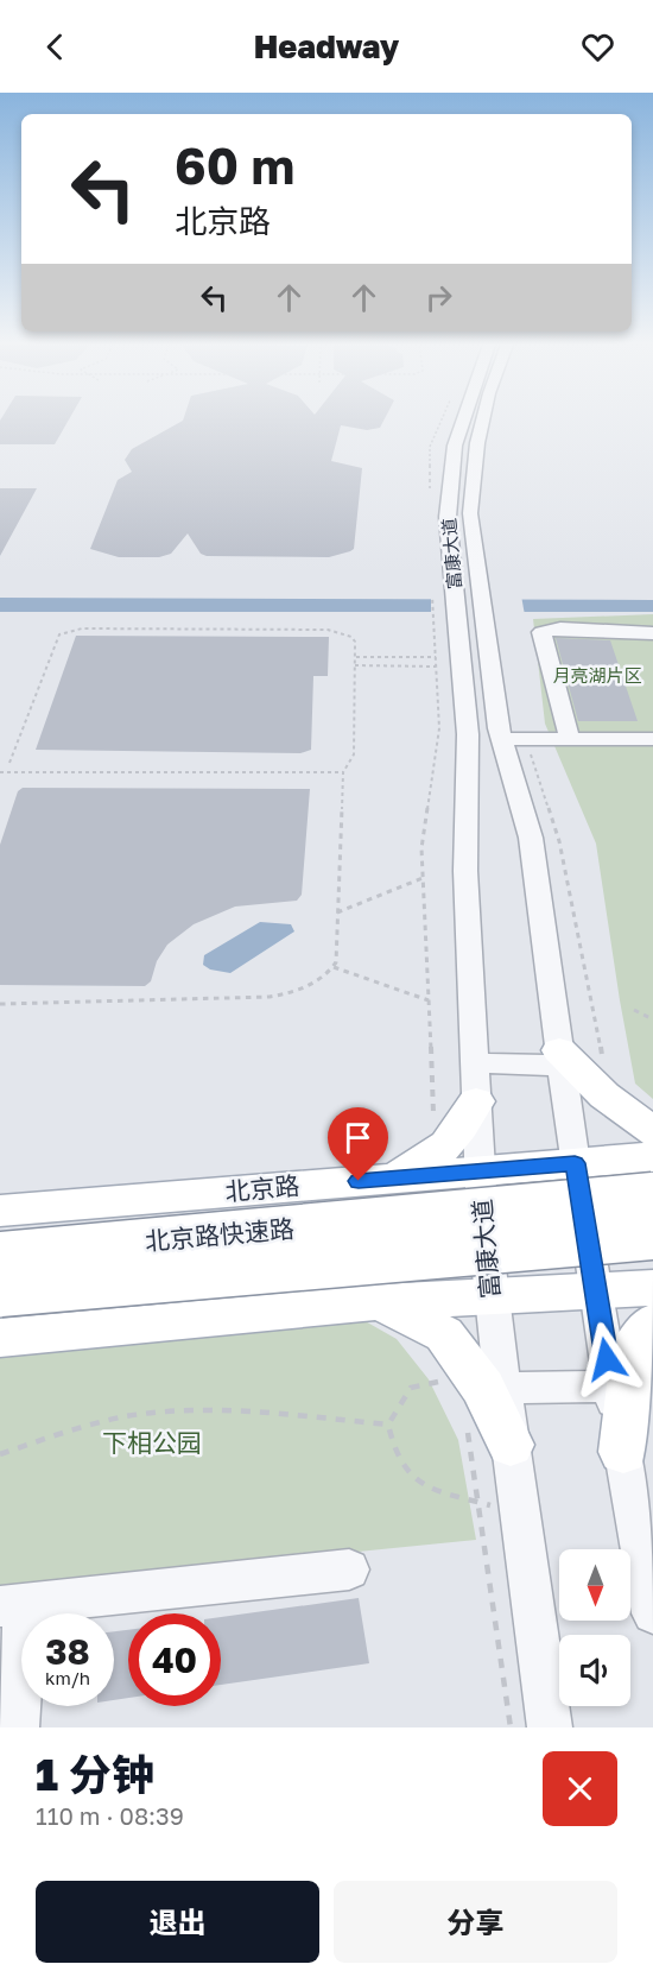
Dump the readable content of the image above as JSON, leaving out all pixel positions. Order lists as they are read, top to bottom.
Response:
{
  "streets": {
    "highway": ["北京路快速路"],
    "main road": ["北京路"],
    "street": ["富康大道"]
  },
  "crossings": [
    ["富康大道", "北京路"]
  ],
  "parks": ["月亮湖片区", "下相公园"],
  "north": "bottom",
  "page": {
    "header": "Headway",
    "turn": ["60 m", "北京路"],
    "speed": "38 km/h",
    "limit": "40",
    "heading": ["1 分钟", "110 m · 08:39"],
    "buttons": ["退出", "分享"]
  }
}
